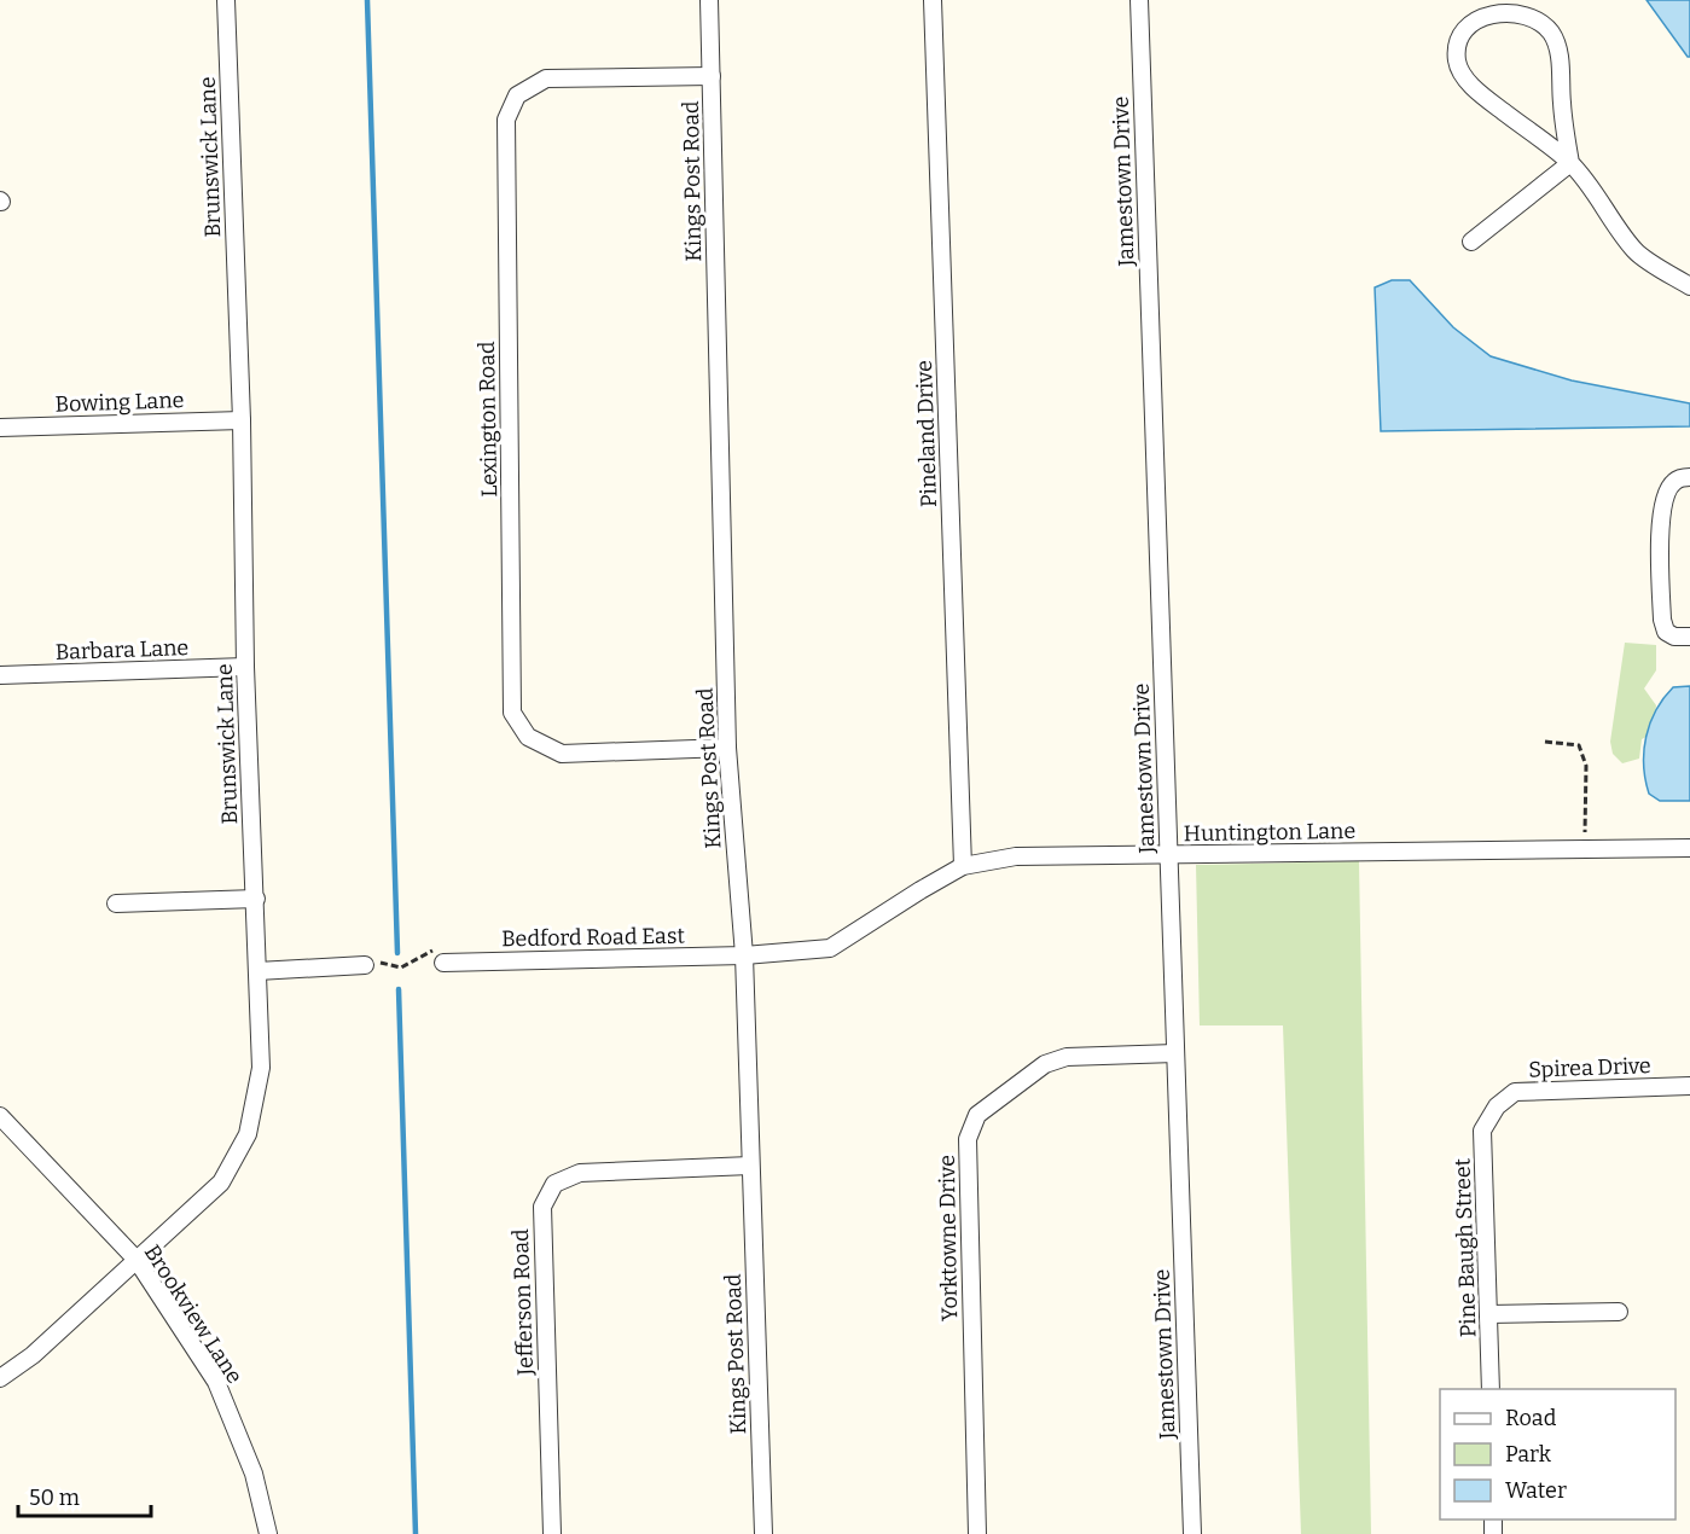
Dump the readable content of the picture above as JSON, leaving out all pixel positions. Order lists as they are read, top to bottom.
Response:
{
  "streets": {
    "street": [
      "Brunswick Lane",
      "Kings Post Road",
      "Jamestown Drive",
      "Bowing Lane",
      "Lexington Road",
      "Pineland Drive",
      "Barbara Lane",
      "Huntington Lane",
      "Bedford Road East",
      "Spirea Drive",
      "Yorktowne Drive",
      "Pine Baugh Street",
      "Jefferson Road",
      "Brookview Lane"
    ]
  },
  "crossings": [
    ["Brunswick Lane", "Bowing Lane"],
    ["Brunswick Lane", "Barbara Lane"],
    ["Brunswick Lane", "Brookview Lane"],
    ["Kings Post Road", "Lexington Road"],
    ["Kings Post Road", "Huntington Lane"],
    ["Kings Post Road", "Bedford Road East"],
    ["Kings Post Road", "Jefferson Road"],
    ["Jamestown Drive", "Huntington Lane"],
    ["Jamestown Drive", "Yorktowne Drive"],
    ["Pineland Drive", "Huntington Lane"],
    ["Huntington Lane", "Bedford Road East"],
    ["Spirea Drive", "Pine Baugh Street"]
  ],
  "legend": ["Road", "Park", "Water"],
  "scale_bar": "50 m"
}
